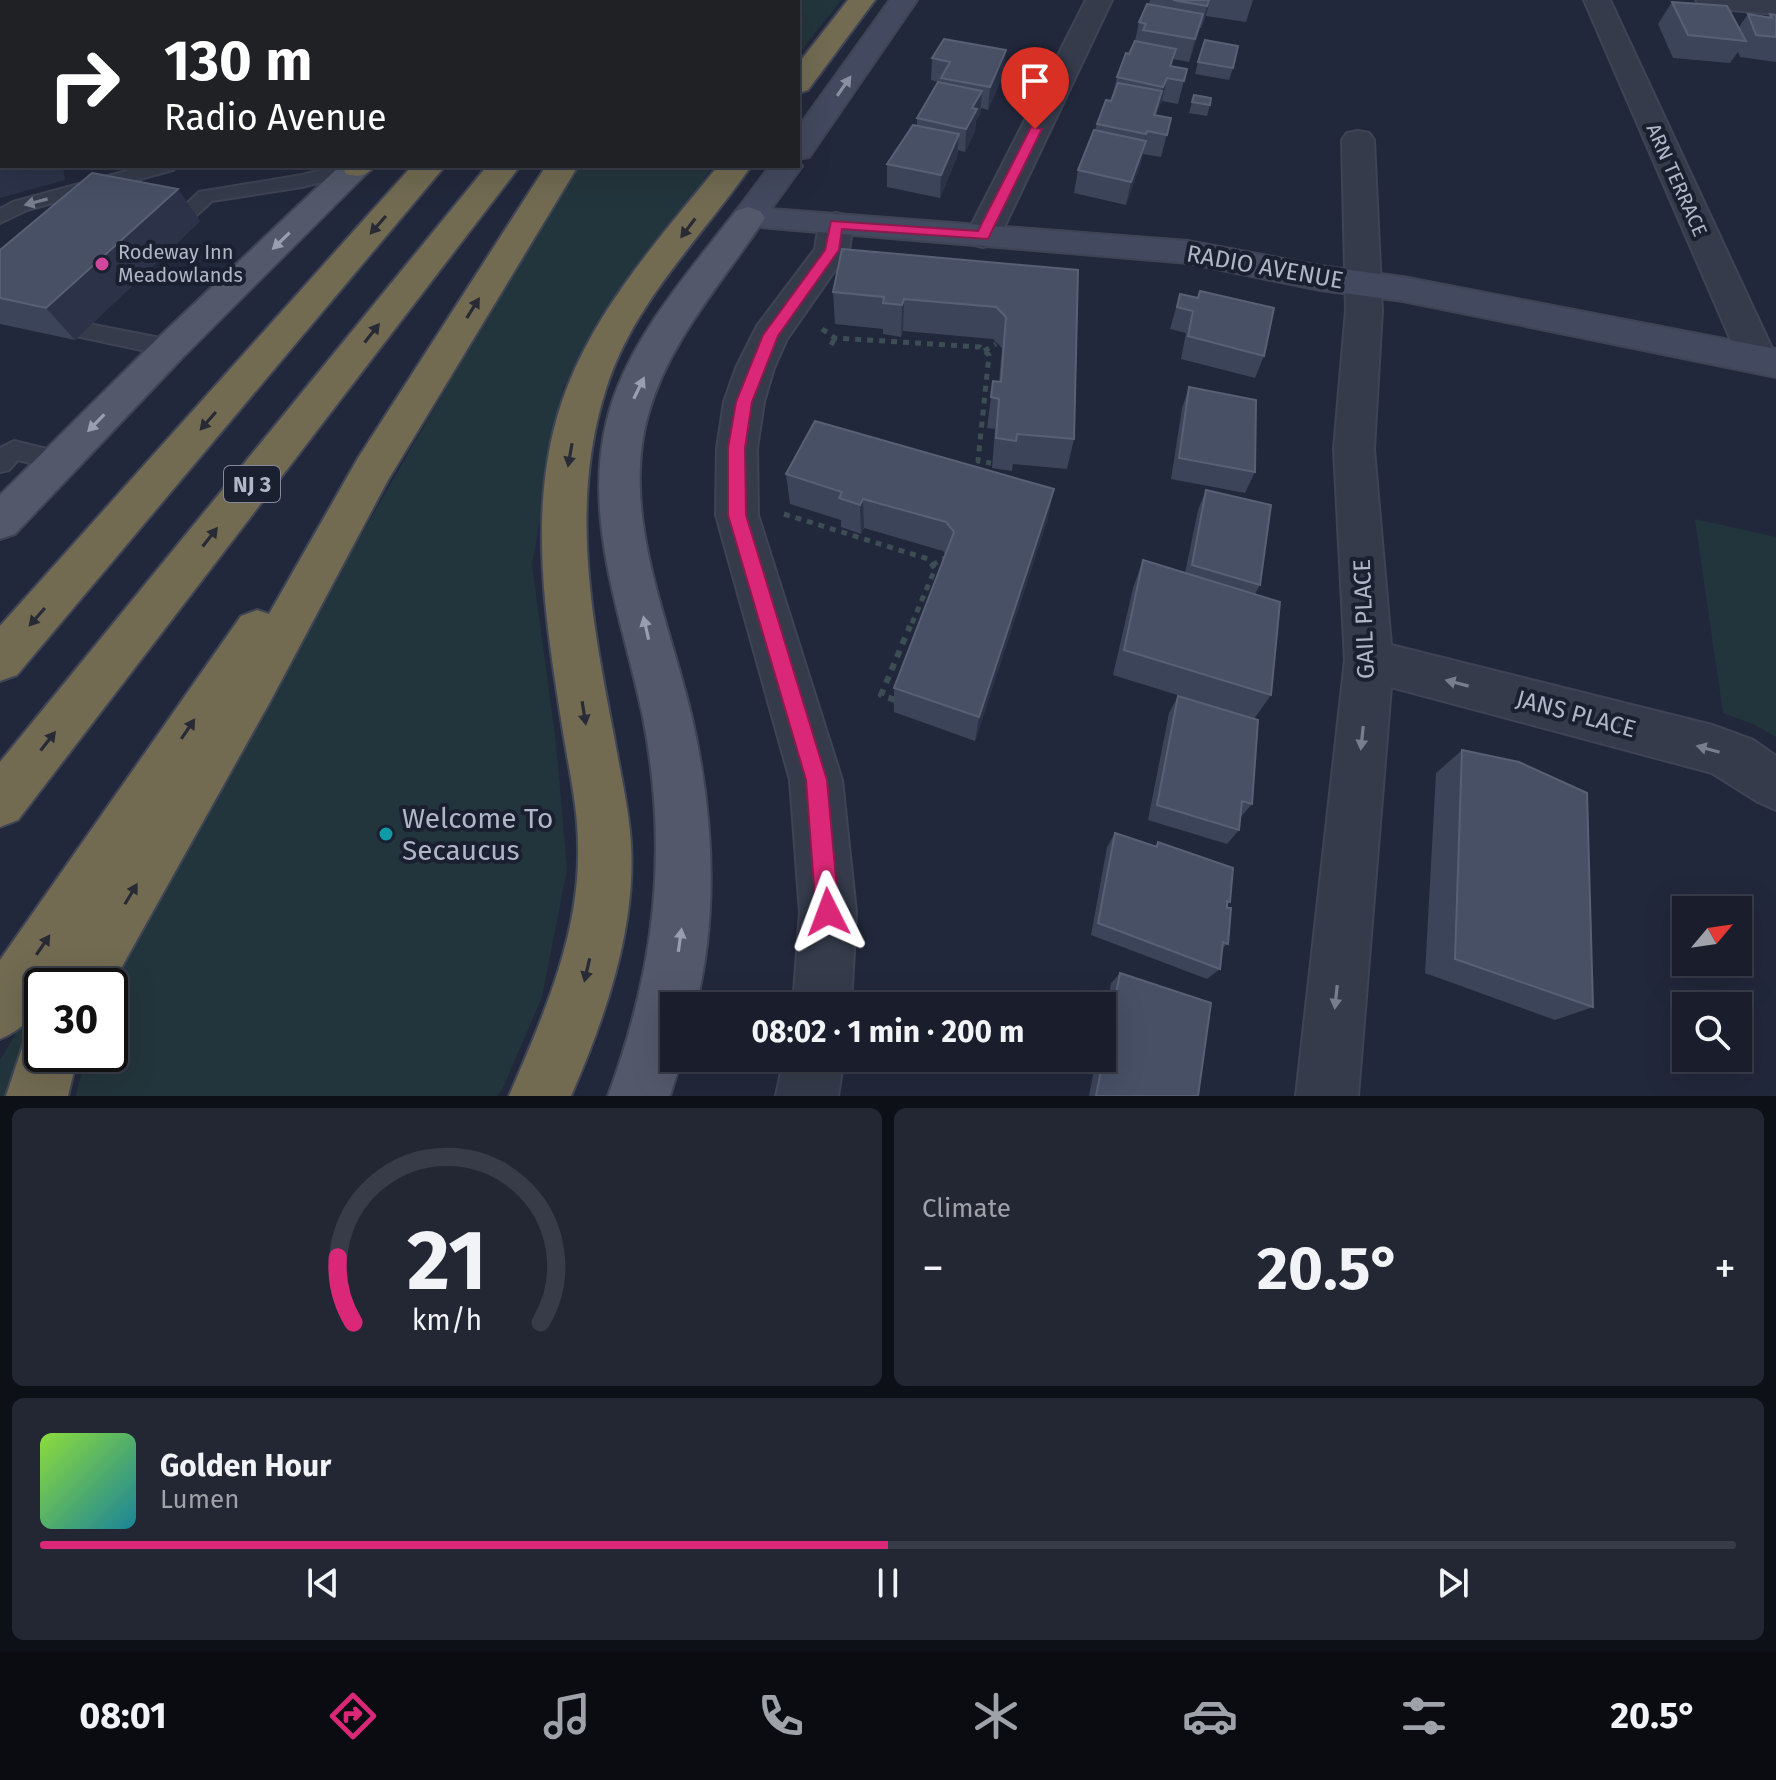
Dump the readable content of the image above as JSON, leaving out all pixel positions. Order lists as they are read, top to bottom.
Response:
{
  "streets": {
    "highway": ["NJ 3"],
    "street": [
      "ARN TERRACE",
      "RADIO AVENUE",
      "GAIL PLACE",
      "JANS PLACE"
    ]
  },
  "crossings": [
    ["ARN TERRACE", "RADIO AVENUE"],
    ["RADIO AVENUE", "GAIL PLACE"],
    ["GAIL PLACE", "JANS PLACE"]
  ],
  "one_way": ["GAIL PLACE", "JANS PLACE"],
  "places": ["Rodeway Inn Meadowlands", "Welcome To Secaucus"],
  "north": "top right",
  "page": {
    "turn": ["130 m", "Radio Avenue"],
    "limit": "30",
    "trip": "08:02 · 1 min · 200 m",
    "tile": "Climate",
    "heat": ["−", "20.5°", "+"],
    "song": ["Golden Hour", "Lumen"],
    "tabs": ["08:01", "20.5°"],
    "gauge": ["21", "km/h"]
  }
}
